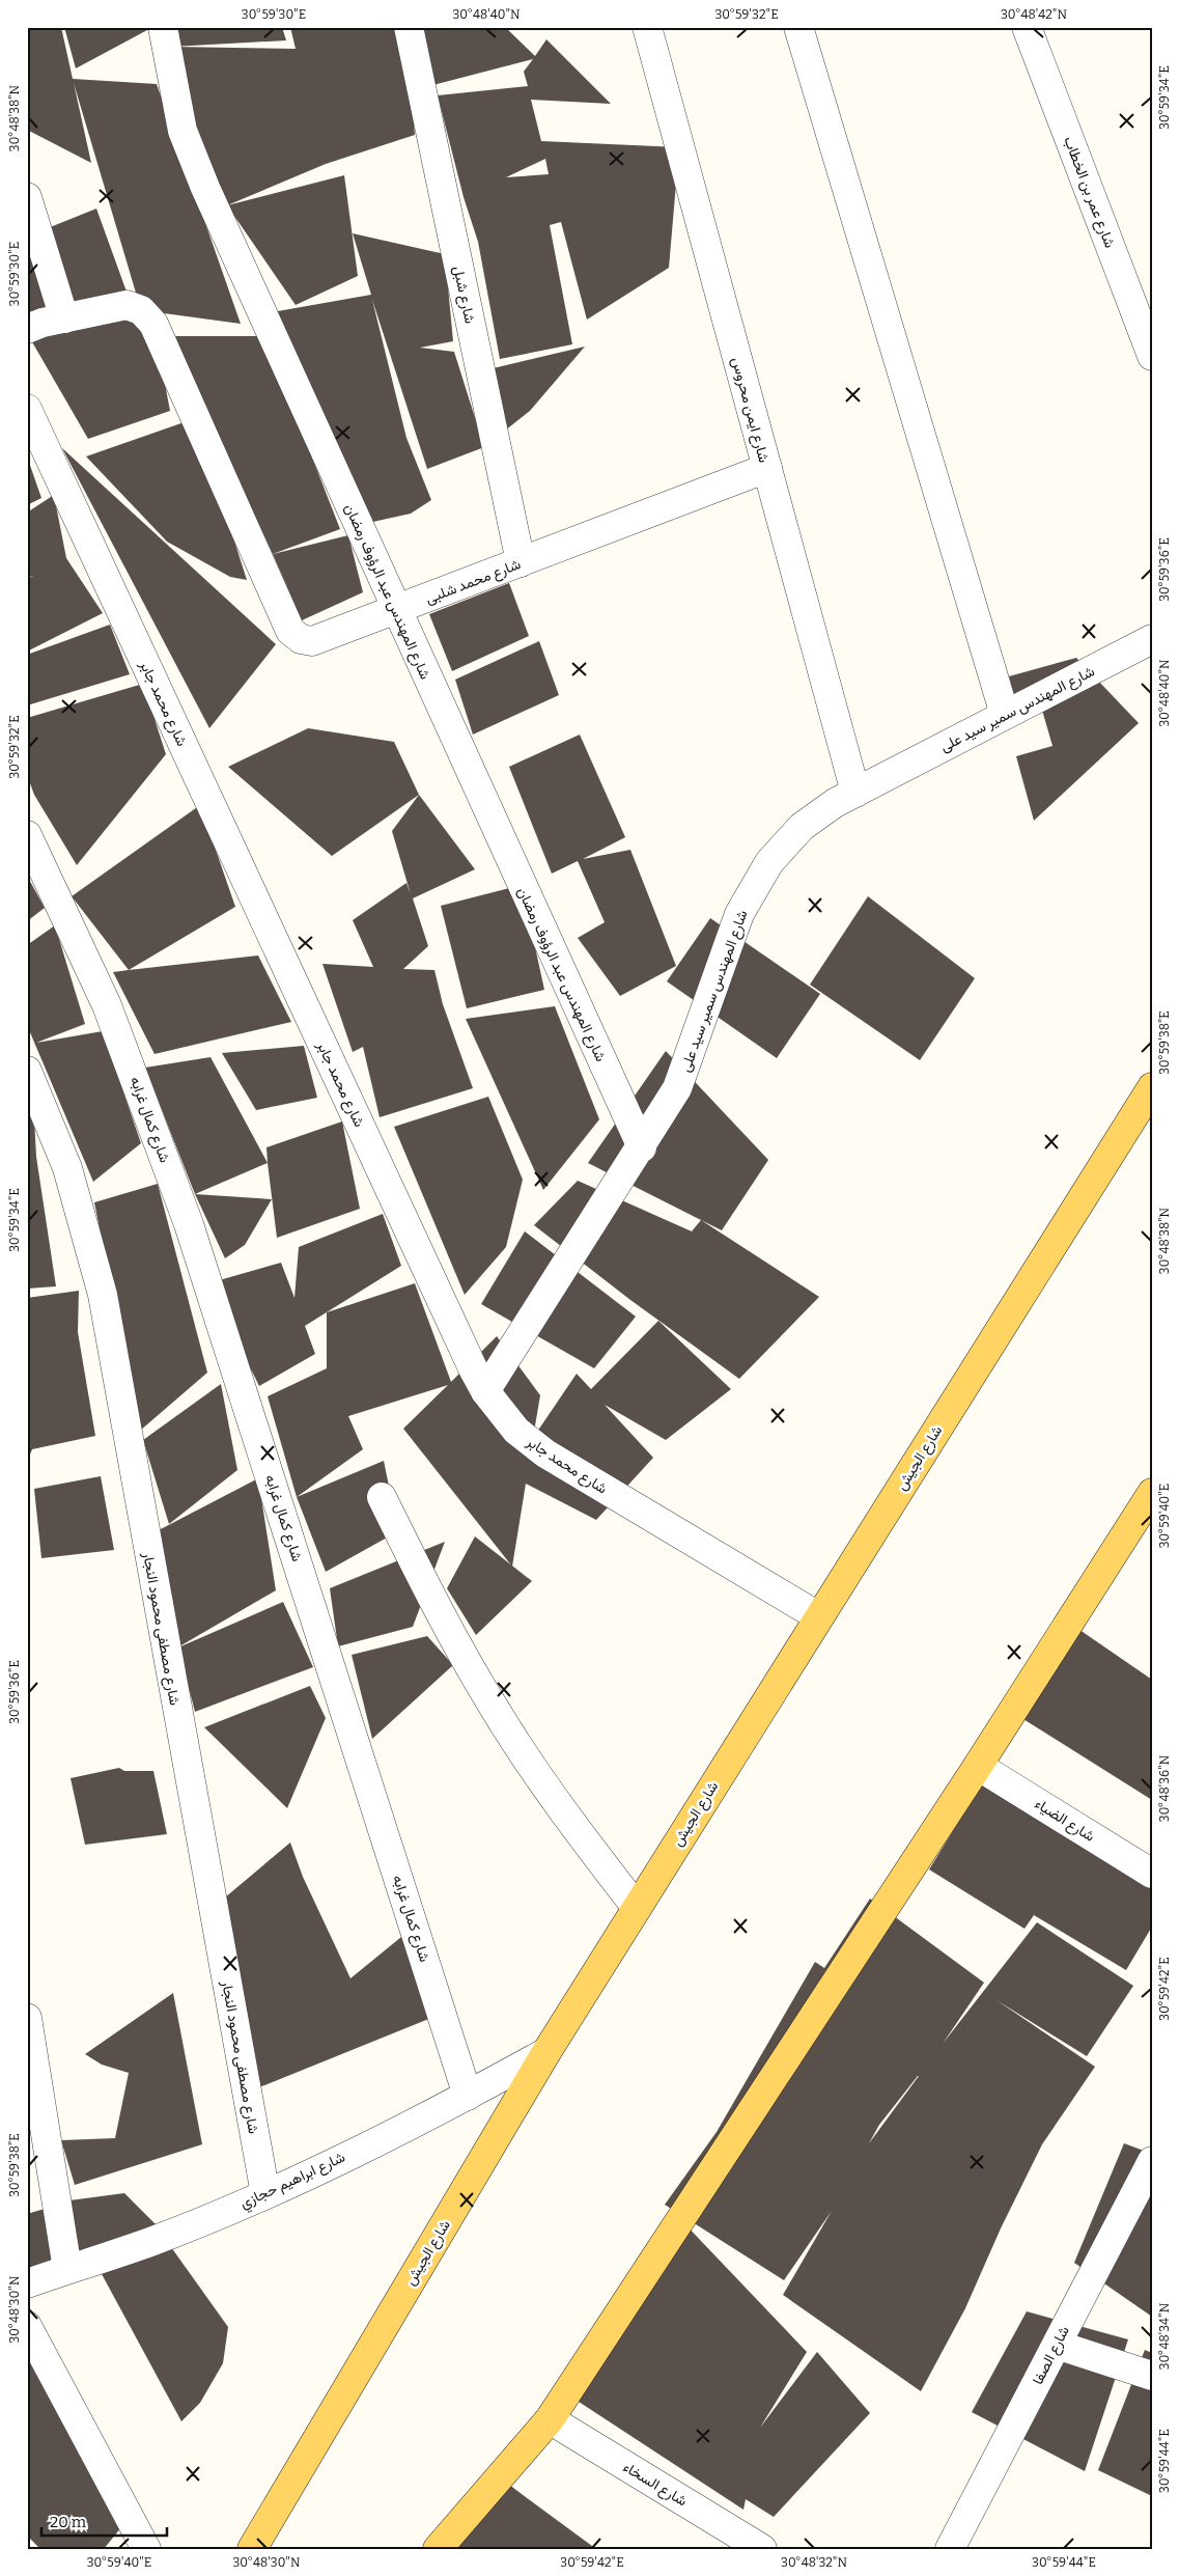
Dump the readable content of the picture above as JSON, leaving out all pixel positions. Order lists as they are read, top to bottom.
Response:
{
  "streets": {
    "main road": ["شارع الجيش"],
    "street": [
      "شارع عمر بن الخطاب",
      "شارع شبل",
      "شارع ايمن محروس",
      "شارع محمد شلبى",
      "شارع المهندس عبد الرؤوف رمضان",
      "شارع محمد جابر",
      "شارع المهندس سمير سيد على",
      "شارع كمال غرابه",
      "شارع مصطفى محمود النجار",
      "شارع الضياء",
      "شارع ابراهيم حجازي",
      "شارع الصفا",
      "شارع السخاء"
    ]
  },
  "crossings": [
    ["شارع شبل", "شارع محمد شلبى"],
    ["شارع ايمن محروس", "شارع محمد شلبى"],
    ["شارع ايمن محروس", "شارع المهندس سمير سيد على"],
    ["شارع محمد شلبى", "شارع المهندس عبد الرؤوف رمضان"],
    ["شارع المهندس عبد الرؤوف رمضان", "شارع المهندس سمير سيد على"],
    ["شارع محمد جابر", "شارع المهندس سمير سيد على"],
    ["شارع محمد جابر", "شارع الجيش"],
    ["شارع كمال غرابه", "شارع ابراهيم حجازي"],
    ["شارع الجيش", "شارع ابراهيم حجازي"],
    ["شارع مصطفى محمود النجار", "شارع ابراهيم حجازي"]
  ],
  "scale_bar": "20 m",
  "coordinates": [
    "30°59'30\"E",
    "30°48'40\"N",
    "30°59'32\"E",
    "30°48'42\"N",
    "30°59'34\"E",
    "30°48'38\"N",
    "30°59'36\"E",
    "30°59'38\"E",
    "30°59'40\"E",
    "30°48'36\"N",
    "30°59'42\"E",
    "30°48'30\"N",
    "30°48'34\"N",
    "30°59'44\"E",
    "30°48'32\"N"
  ]
}
